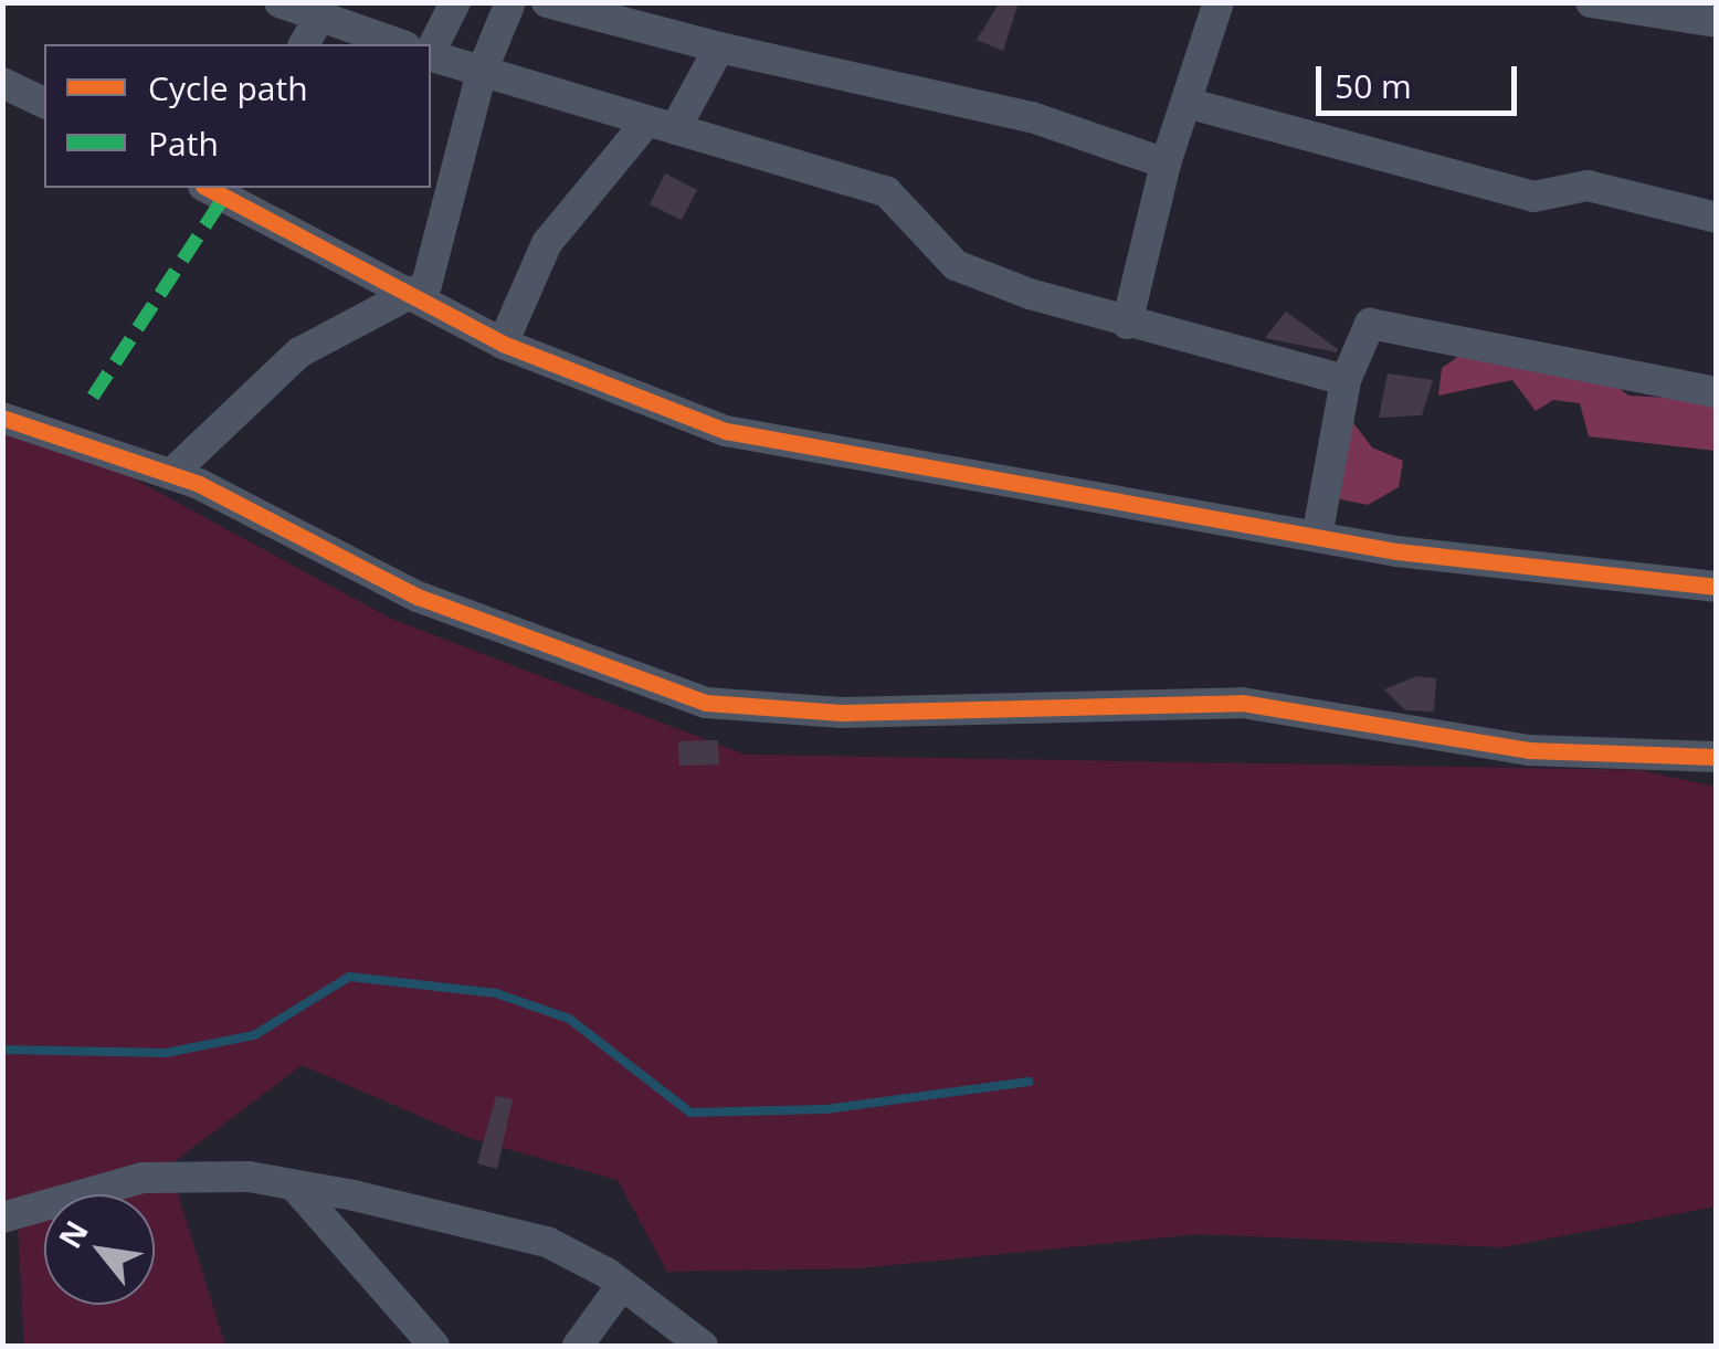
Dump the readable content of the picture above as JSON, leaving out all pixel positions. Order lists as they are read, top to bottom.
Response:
{
  "legend": ["Cycle path", "Path"],
  "scale_bar": "50 m",
  "north": "top left"
}
